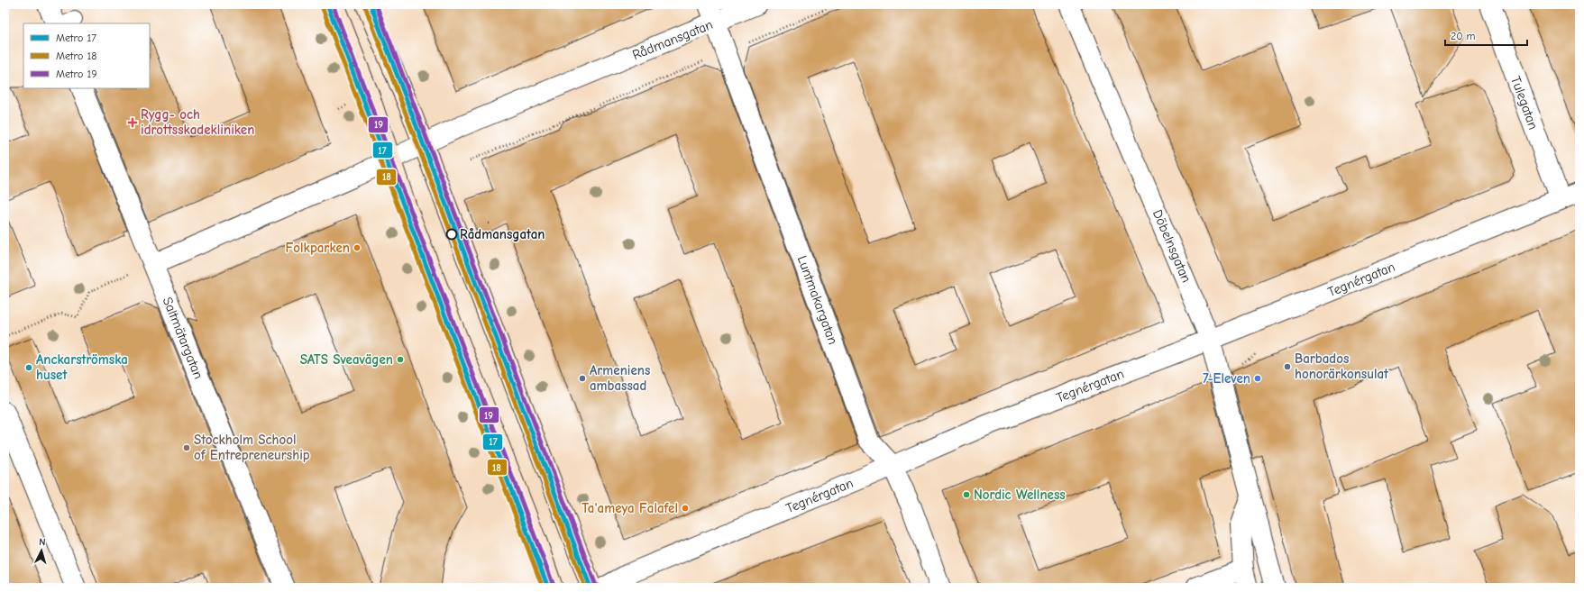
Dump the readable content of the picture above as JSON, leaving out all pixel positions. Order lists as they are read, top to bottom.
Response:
{
  "streets": {
    "street": [
      "Rådmansgatan",
      "Tulegatan",
      "Döbelnsgatan",
      "Tegnérgatan",
      "Luntmakargatan",
      "Saltmätargatan"
    ]
  },
  "crossings": [
    ["Rådmansgatan", "Luntmakargatan"],
    ["Rådmansgatan", "Saltmätargatan"],
    ["Tulegatan", "Tegnérgatan"],
    ["Döbelnsgatan", "Tegnérgatan"],
    ["Tegnérgatan", "Luntmakargatan"]
  ],
  "places": {
    "health": ["Rygg- och idrottsskadekliniken"],
    "other": [
      "Rådmansgatan",
      "Folkparken",
      "SATS Sveavägen",
      "Barbados honorärkonsulat",
      "Anckarströmska huset",
      "Armeniens ambassad",
      "7-Eleven",
      "Stockholm School of Entrepreneurship",
      "Nordic Wellness",
      "Ta'ameya Falafel"
    ]
  },
  "lines": ["metro line 17", "metro line 19", "metro line 18"],
  "legend": ["Metro 17", "Metro 18", "Metro 19"],
  "scale_bar": "20 m",
  "north": "top"
}
